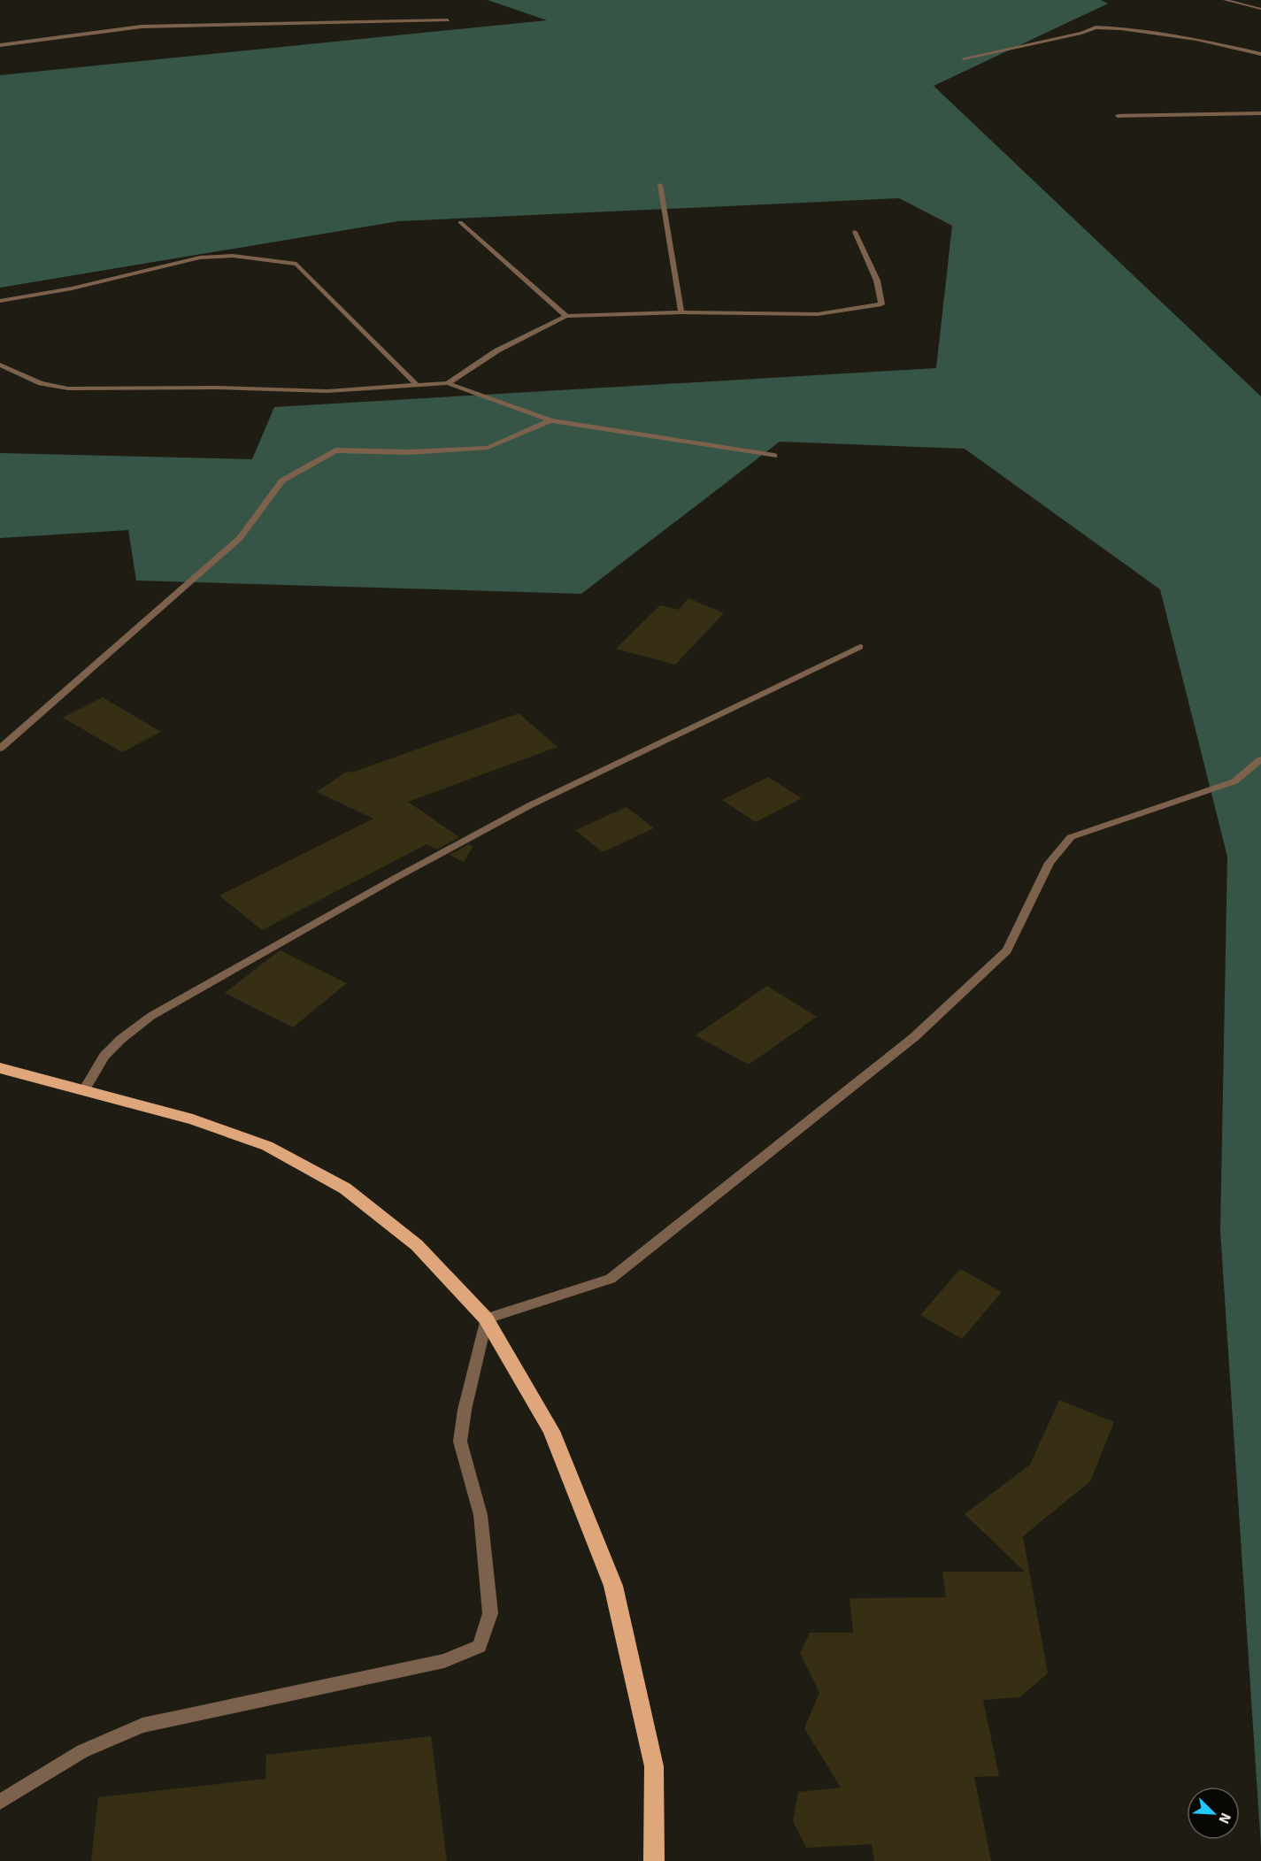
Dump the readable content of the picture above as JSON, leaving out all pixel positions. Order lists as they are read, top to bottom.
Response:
{
  "north": "bottom right"
}
